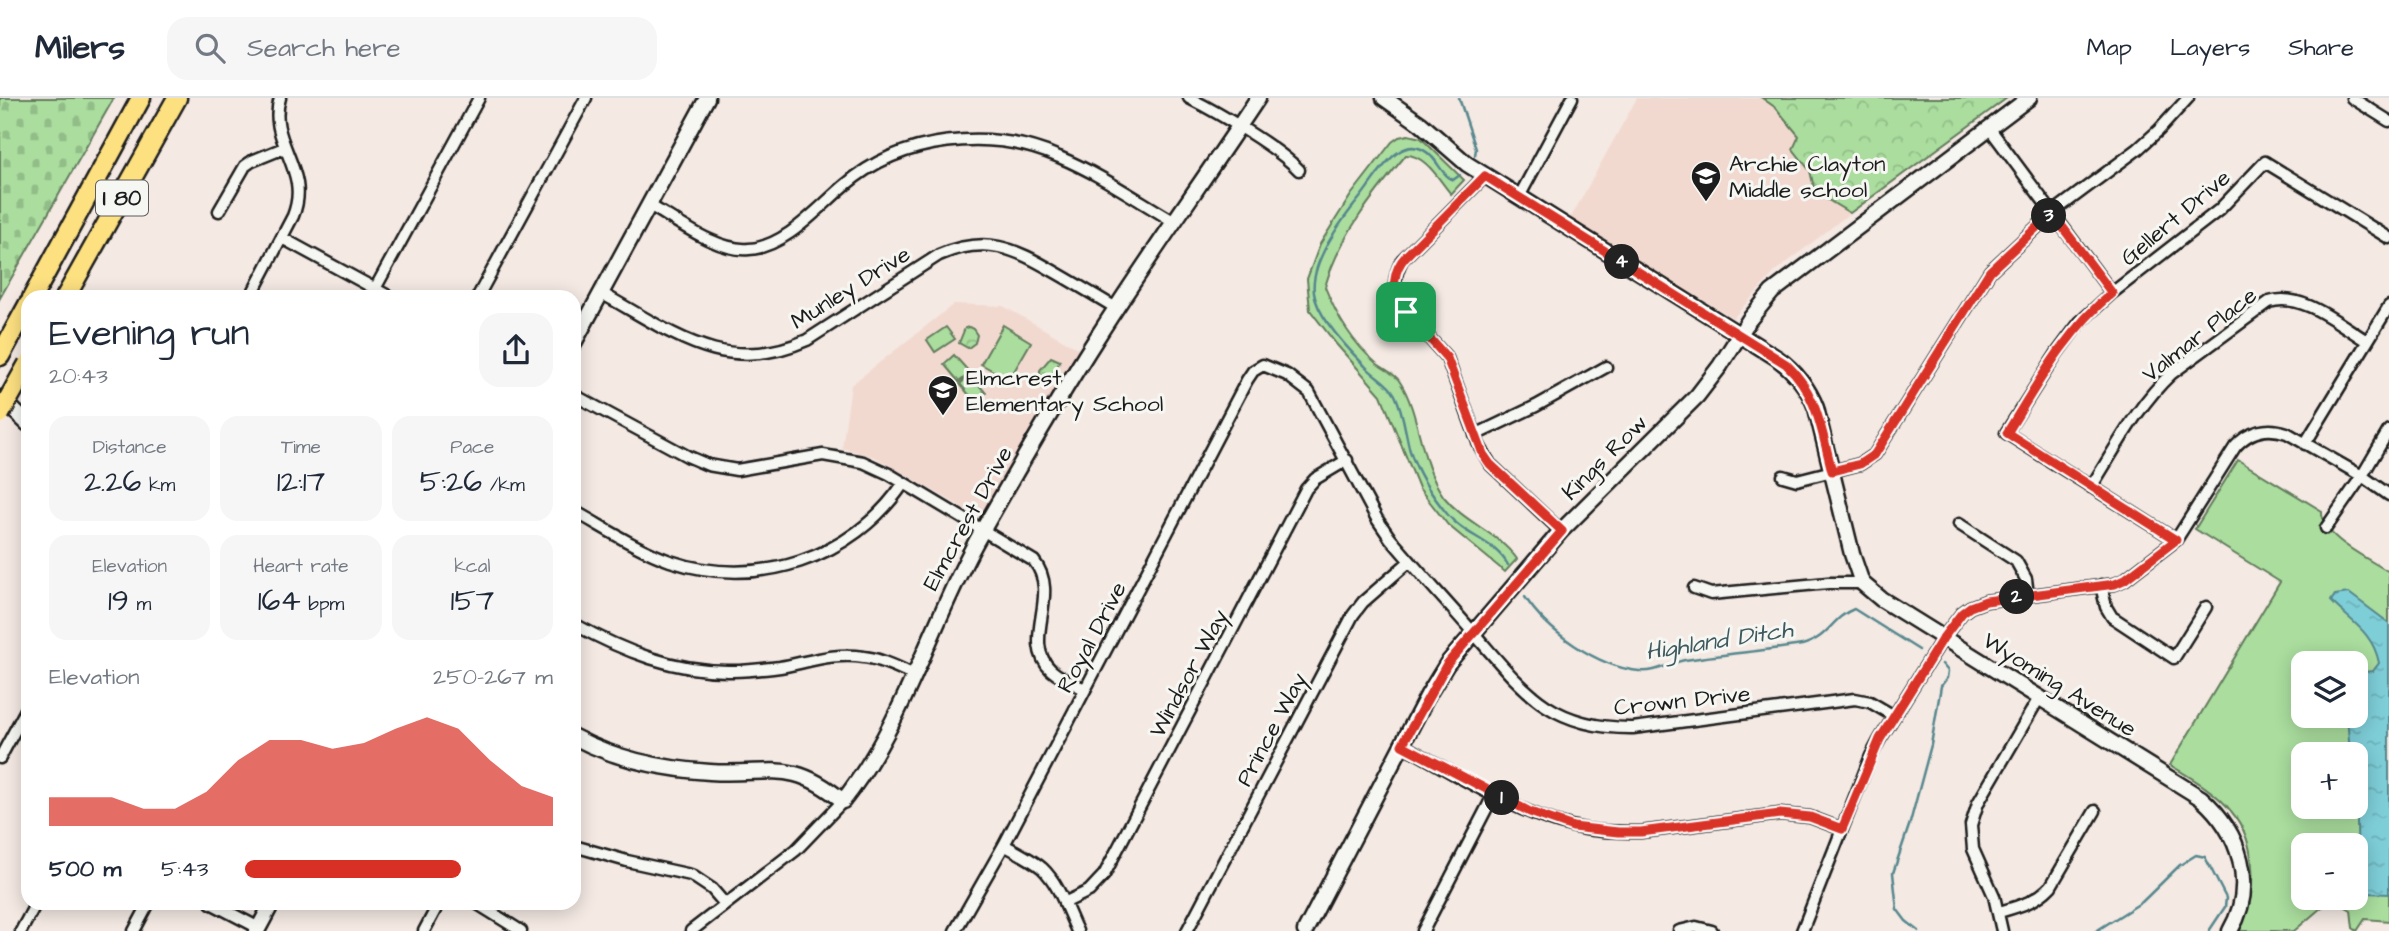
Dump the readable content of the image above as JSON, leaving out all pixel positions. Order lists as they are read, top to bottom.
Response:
{
  "streets": {
    "highway": ["I 80"],
    "street": [
      "Gellert Drive",
      "Munley Drive",
      "Valmar Place",
      "Kings Row",
      "Elmcrest Drive",
      "Royal Drive",
      "Windsor Way",
      "Wyoming Avenue",
      "Crown Drive",
      "Prince Way"
    ]
  },
  "crossings": [
    ["Gellert Drive", "Valmar Place"],
    ["Munley Drive", "Elmcrest Drive"],
    ["Kings Row", "Crown Drive"],
    ["Royal Drive", "Crown Drive"],
    ["Windsor Way", "Crown Drive"],
    ["Crown Drive", "Prince Way"]
  ],
  "water": ["Highland Ditch"],
  "places": {
    "school or university": ["Archie Clayton Middle school", "Elmcrest Elementary School"]
  },
  "page": {
    "header": "Milers",
    "search": "Search here",
    "nav": ["Map", "Layers", "Share"],
    "pins": [
      "3",
      "4",
      "2",
      "1"
    ],
    "heading": ["Evening run", "20:43"],
    "stats": [
      ["Distance", "2.26 km"],
      ["Time", "12:17"],
      ["Pace", "5:26 /km"],
      ["Elevation", "19 m"],
      ["Heart rate", "164 bpm"],
      ["kcal", "157"]
    ],
    "chart": ["Elevation", "250–267 m"],
    "map_buttons": ["+", "−"],
    "list": [
      {
        "name": "500 m",
        "note": "5:43"
      }
    ]
  }
}
